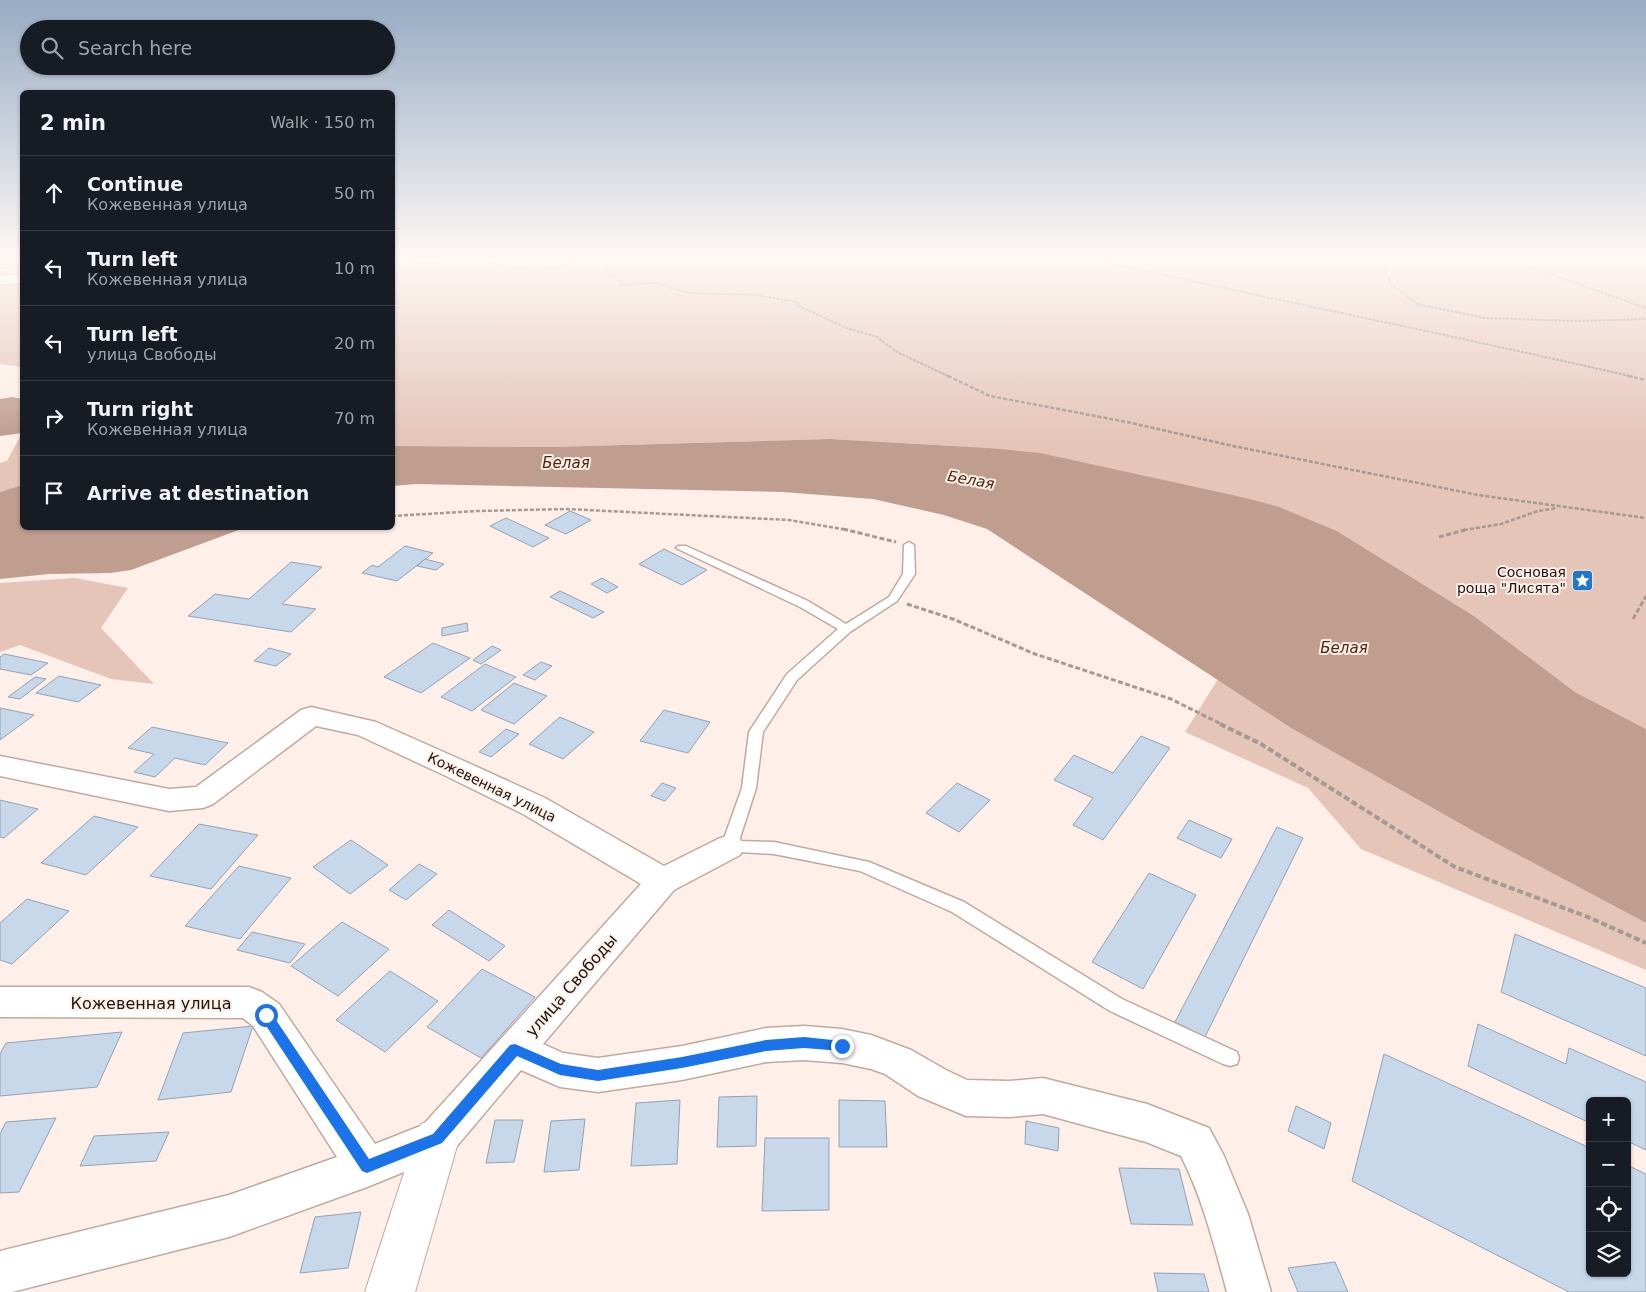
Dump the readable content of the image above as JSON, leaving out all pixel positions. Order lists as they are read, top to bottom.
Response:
{
  "streets": {
    "street": ["Кожевенная улица", "улица Свободы"]
  },
  "crossings": [
    ["Кожевенная улица", "улица Свободы"]
  ],
  "water": ["Белая"],
  "places": {
    "place": ["Сосновая роща \"Лисята\""]
  },
  "page": {
    "search": "Search here",
    "heading": ["2 min", "Walk · 150 m"],
    "list": [
      ["Continue", "Кожевенная улица", "50 m"],
      ["Turn left", "Кожевенная улица", "10 m"],
      ["Turn left", "улица Свободы", "20 m"],
      ["Turn right", "Кожевенная улица", "70 m"],
      "Arrive at destination"
    ],
    "map_buttons": ["+", "−"]
  }
}
